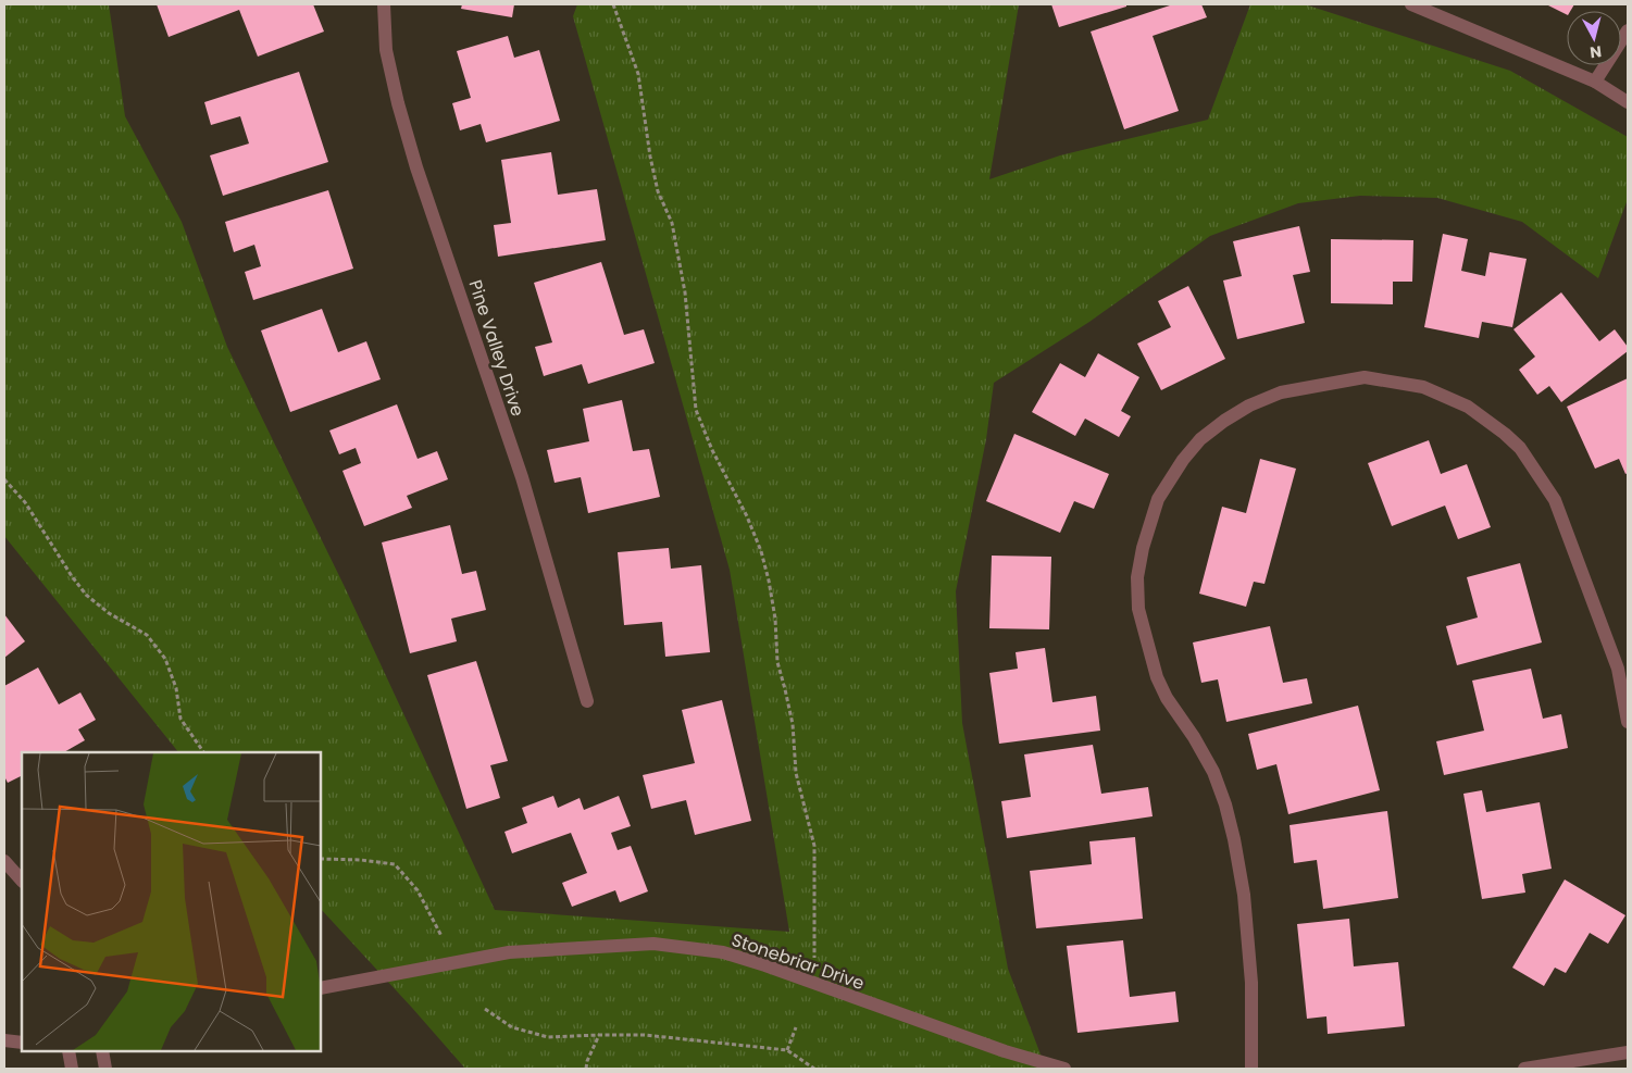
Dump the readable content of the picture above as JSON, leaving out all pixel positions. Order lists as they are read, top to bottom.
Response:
{
  "streets": {
    "street": ["Pine Valley Drive", "Stonebriar Drive"]
  },
  "north": "bottom"
}
